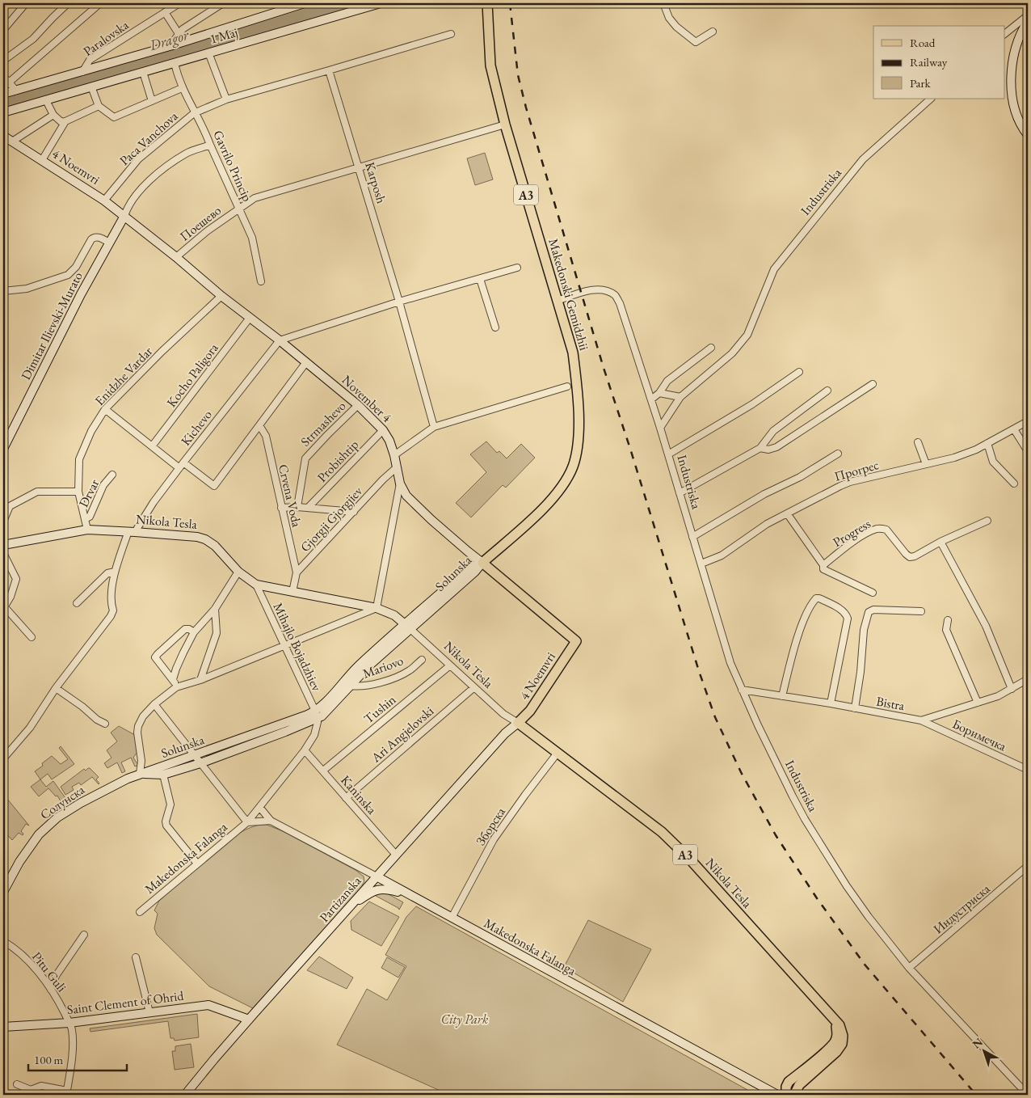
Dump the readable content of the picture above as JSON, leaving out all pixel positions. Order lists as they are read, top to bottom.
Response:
{
  "streets": {
    "main road": [
      "A3",
      "Makedonski Gemidzhii",
      "November 4",
      "Nikola Tesla"
    ],
    "street": [
      "1 Maj",
      "Paralovska",
      "Paca Vanchova",
      "Gavrilo Princip",
      "4 Noemvri",
      "Karposh",
      "Industriska",
      "Поешево",
      "Dimitar Ilievski-Murato",
      "Kocho Paligora",
      "Enidzhe Vardar",
      "Strmashevo",
      "Kichevo",
      "Probishtip",
      "Прогрес",
      "Drvar",
      "Crvena Voda",
      "Gjorgji Gjorgjiev",
      "Progress",
      "Solunska",
      "Mihajlo Bojadzhiev",
      "Mariovo",
      "Bistra",
      "Tushin",
      "Ari Angjelovski",
      "Боримечка",
      "Kaninska",
      "Солунска",
      "Зборска",
      "Makedonska Falanga",
      "Partizanska",
      "Индустриска",
      "Pitu Guli",
      "Saint Clement of Ohrid"
    ]
  },
  "crossings": [
    ["1 Maj", "Paralovska"],
    ["1 Maj", "Gavrilo Princip"],
    ["Paca Vanchova", "Gavrilo Princip"],
    ["Paca Vanchova", "4 Noemvri"],
    ["Paca Vanchova", "Karposh"],
    ["Gavrilo Princip", "Поешево"],
    ["4 Noemvri", "Dimitar Ilievski-Murato"],
    ["4 Noemvri", "November 4"],
    ["Karposh", "Поешево"],
    ["Industriska", "Makedonski Gemidzhii"],
    ["Industriska", "Прогрес"],
    ["Industriska", "Bistra"],
    ["Industriska", "Индустриска"],
    ["Поешево", "Makedonski Gemidzhii"],
    ["Поешево", "November 4"],
    ["Makedonski Gemidzhii", "November 4"],
    ["Makedonski Gemidzhii", "Solunska"],
    ["Dimitar Ilievski-Murato", "November 4"],
    ["Kocho Paligora", "November 4"],
    ["Enidzhe Vardar", "November 4"],
    ["Enidzhe Vardar", "Drvar"],
    ["Enidzhe Vardar", "Nikola Tesla"],
    ["November 4", "Strmashevo"],
    ["November 4", "Kichevo"],
    ["November 4", "Probishtip"],
    ["November 4", "Gjorgji Gjorgjiev"],
    ["November 4", "Nikola Tesla"],
    ["November 4", "Solunska"],
    ["November 4", "Partizanska"],
    ["Kichevo", "Nikola Tesla"],
    ["Crvena Voda", "Gjorgji Gjorgjiev"],
    ["Nikola Tesla", "Solunska"],
    ["Nikola Tesla", "Mihajlo Bojadzhiev"],
    ["Nikola Tesla", "Tushin"],
    ["Nikola Tesla", "Ari Angjelovski"],
    ["Nikola Tesla", "Зборска"],
    ["Nikola Tesla", "Partizanska"],
    ["Solunska", "Mihajlo Bojadzhiev"],
    ["Solunska", "Mariovo"],
    ["Solunska", "Солунска"],
    ["Bistra", "Боримечка"],
    ["Tushin", "Kaninska"],
    ["Ari Angjelovski", "Kaninska"],
    ["Kaninska", "Partizanska"],
    ["Зборска", "Makedonska Falanga"],
    ["Makedonska Falanga", "Partizanska"],
    ["Partizanska", "Saint Clement of Ohrid"],
    ["Pitu Guli", "Saint Clement of Ohrid"]
  ],
  "water": ["Dragor"],
  "parks": ["City Park"],
  "legend": ["Road", "Railway", "Park"],
  "scale_bar": "100 m",
  "north": "top left"
}
